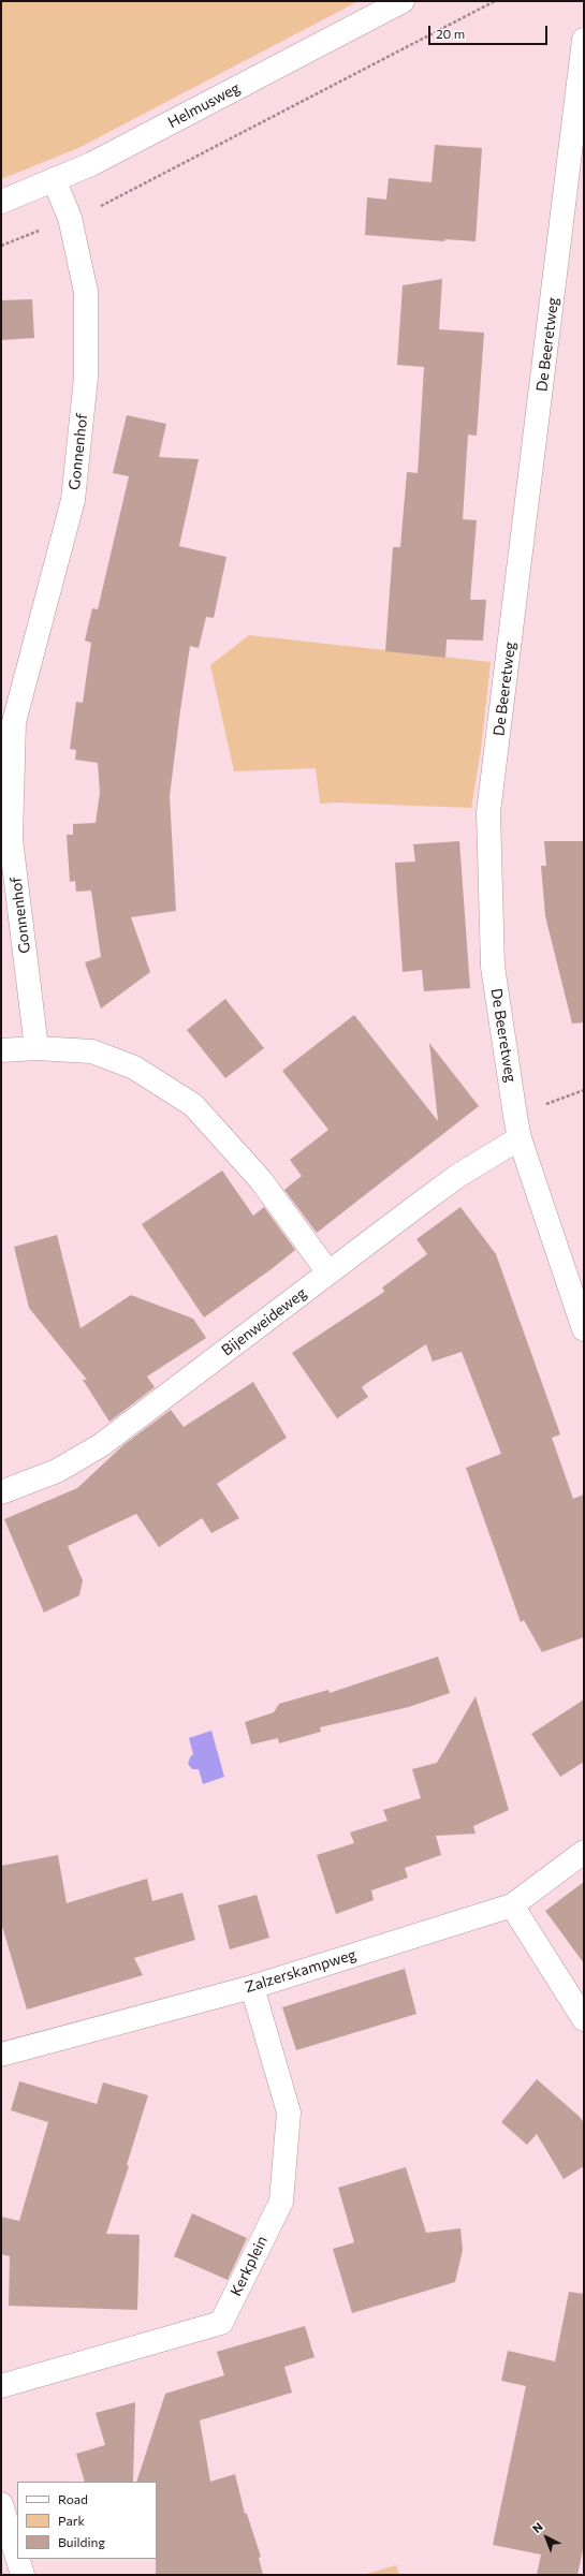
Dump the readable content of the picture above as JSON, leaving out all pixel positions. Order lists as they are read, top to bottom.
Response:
{
  "streets": {
    "street": [
      "Helmusweg",
      "De Beeretweg",
      "Gonnenhof",
      "Bijenweideweg",
      "Zalzerskampweg",
      "Kerkplein"
    ]
  },
  "crossings": [
    ["Helmusweg", "Gonnenhof"],
    ["De Beeretweg", "Bijenweideweg"],
    ["Zalzerskampweg", "Kerkplein"]
  ],
  "legend": ["Road", "Park", "Building"],
  "scale_bar": "20 m",
  "north": "top left"
}
